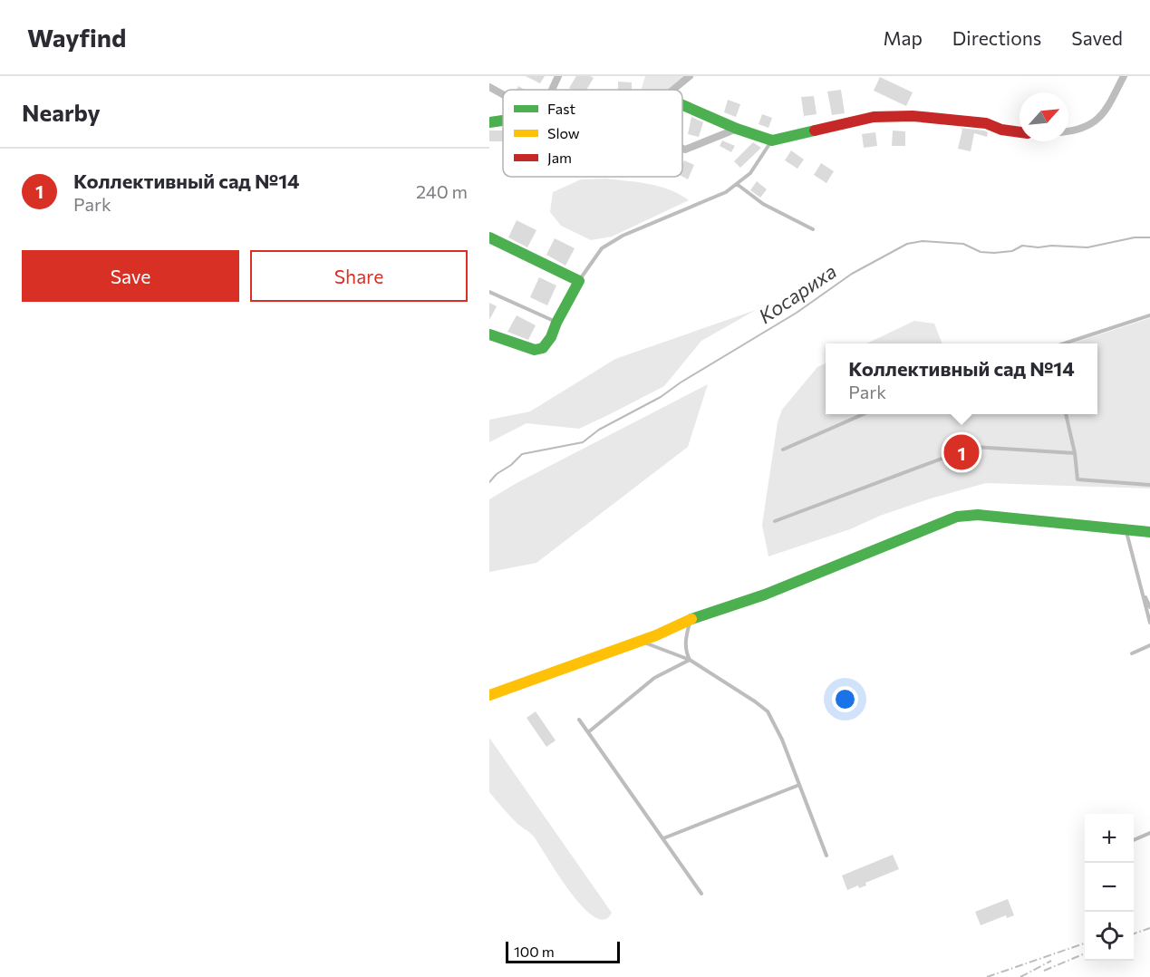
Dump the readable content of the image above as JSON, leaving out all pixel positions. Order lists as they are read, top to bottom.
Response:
{
  "water": ["Косариха"],
  "legend": ["Fast", "Slow", "Jam"],
  "scale_bar": "100 m",
  "north": "top right",
  "page": {
    "header": "Wayfind",
    "nav": ["Map", "Directions", "Saved"],
    "heading": "Nearby",
    "list": [
      {
        "mark": "1",
        "name": "Коллективный сад №14",
        "note": "Park",
        "value": "240 m"
      }
    ],
    "buttons": ["Save", "Share"],
    "popup": ["Коллективный сад №14", "Park"],
    "pins": "1",
    "map_buttons": ["+", "−"],
    "scale": "100 m"
  }
}
